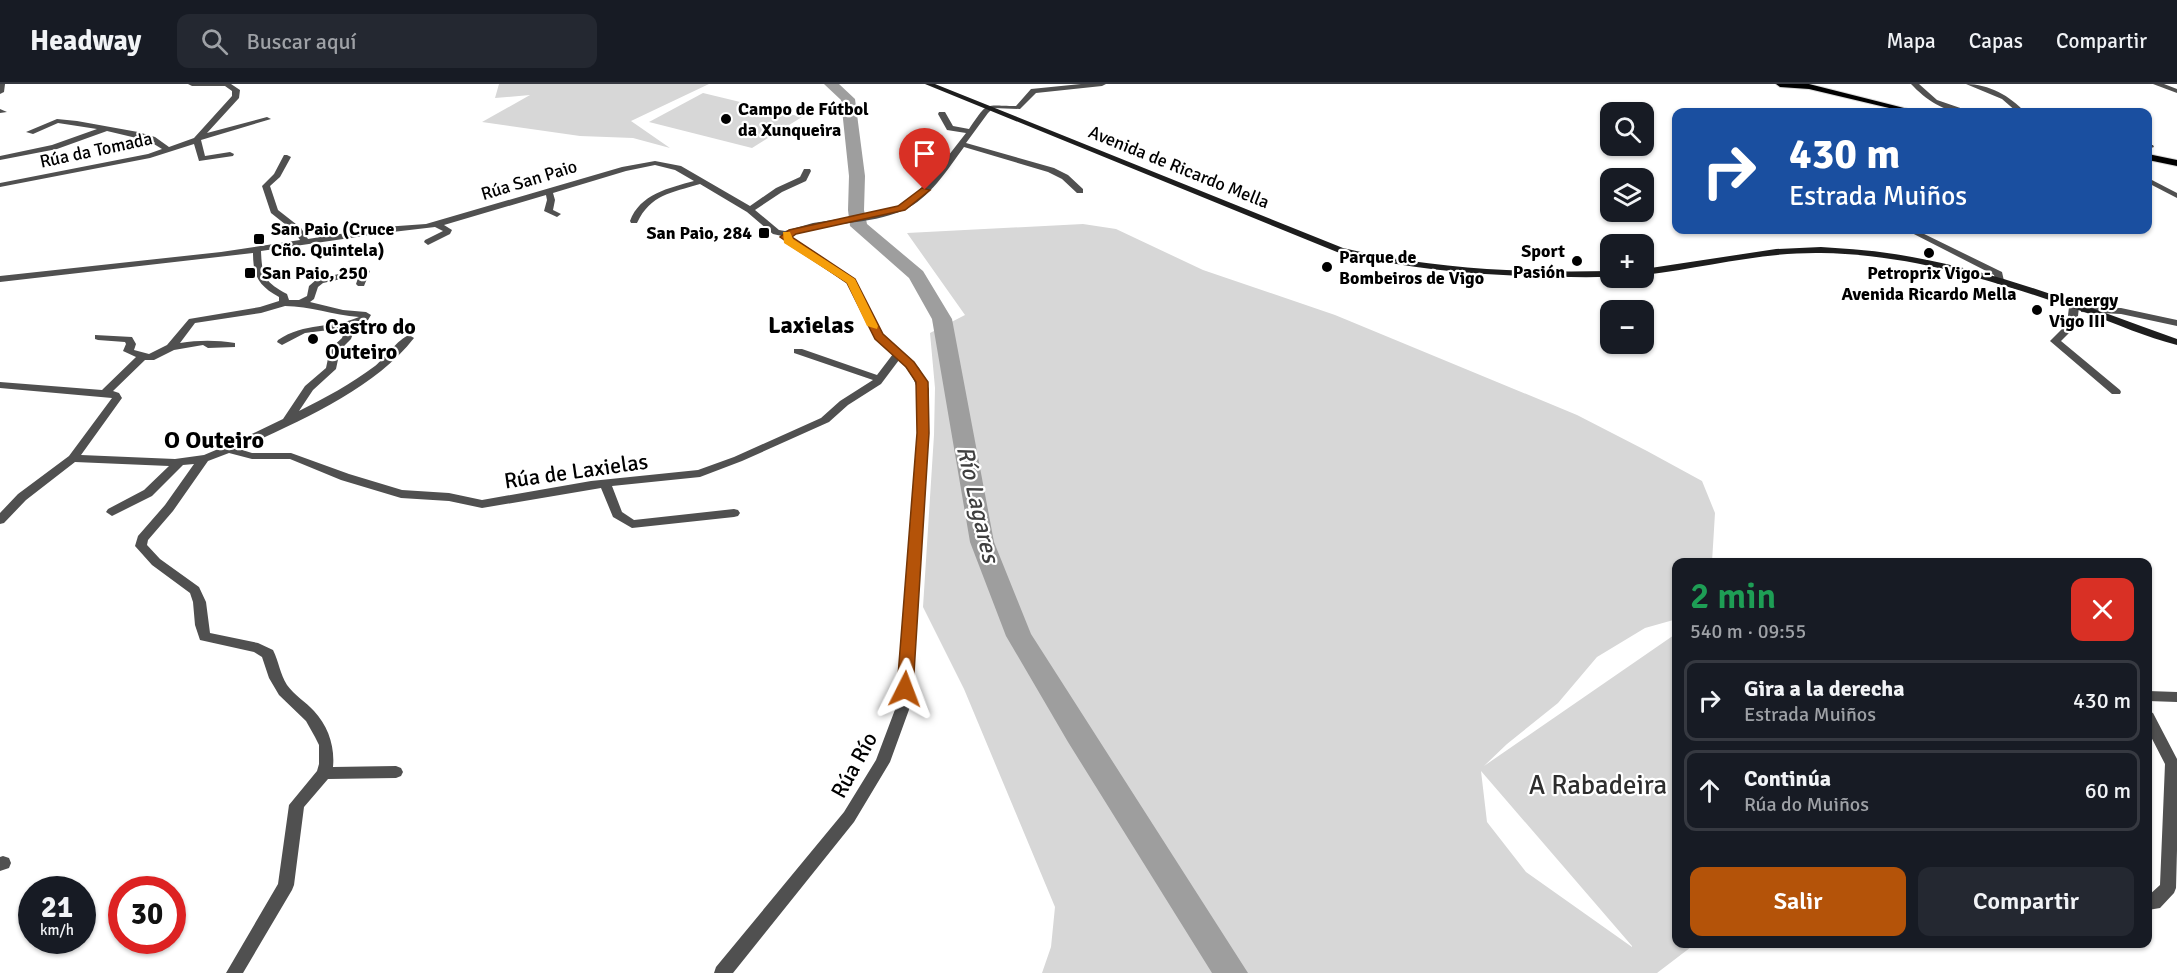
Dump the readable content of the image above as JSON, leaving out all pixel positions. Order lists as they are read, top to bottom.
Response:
{
  "streets": {
    "main road": ["Avenida de Ricardo Mella"],
    "street": [
      "Rúa da Tomada",
      "Rúa San Paio",
      "Rúa de Laxielas",
      "Rúa Río"
    ]
  },
  "crossings": [
    ["Rúa San Paio", "Rúa Río"],
    ["Rúa de Laxielas", "Rúa Río"]
  ],
  "districts": ["Laxielas", "O Outeiro"],
  "water": ["Río Lagares"],
  "parks": ["A Rabadeira"],
  "places": {
    "other": [
      "Campo de Fútbol da Xunqueira",
      "Petroprix Vigo - Avenida Ricardo Mella",
      "Sport Pasión",
      "Parque de Bombeiros de Vigo",
      "Plenergy Vigo III",
      "Castro do Outeiro"
    ],
    "transit": ["San Paio, 284", "San Paio (Cruce Cño. Quintela)", "San Paio, 250"]
  },
  "page": {
    "header": "Headway",
    "search": "Buscar aquí",
    "nav": ["Mapa", "Capas", "Compartir"],
    "map_buttons": ["+", "−"],
    "turn": ["430 m", "Estrada Muiños"],
    "heading": ["2 min", "540 m · 09:55"],
    "list": [
      {
        "name": "Gira a la derecha",
        "note": "Estrada Muiños",
        "value": "430 m"
      },
      {
        "name": "Continúa",
        "note": "Rúa do Muiños",
        "value": "60 m"
      }
    ],
    "buttons": ["Salir", "Compartir"],
    "speed": "21 km/h",
    "limit": "30"
  }
}
